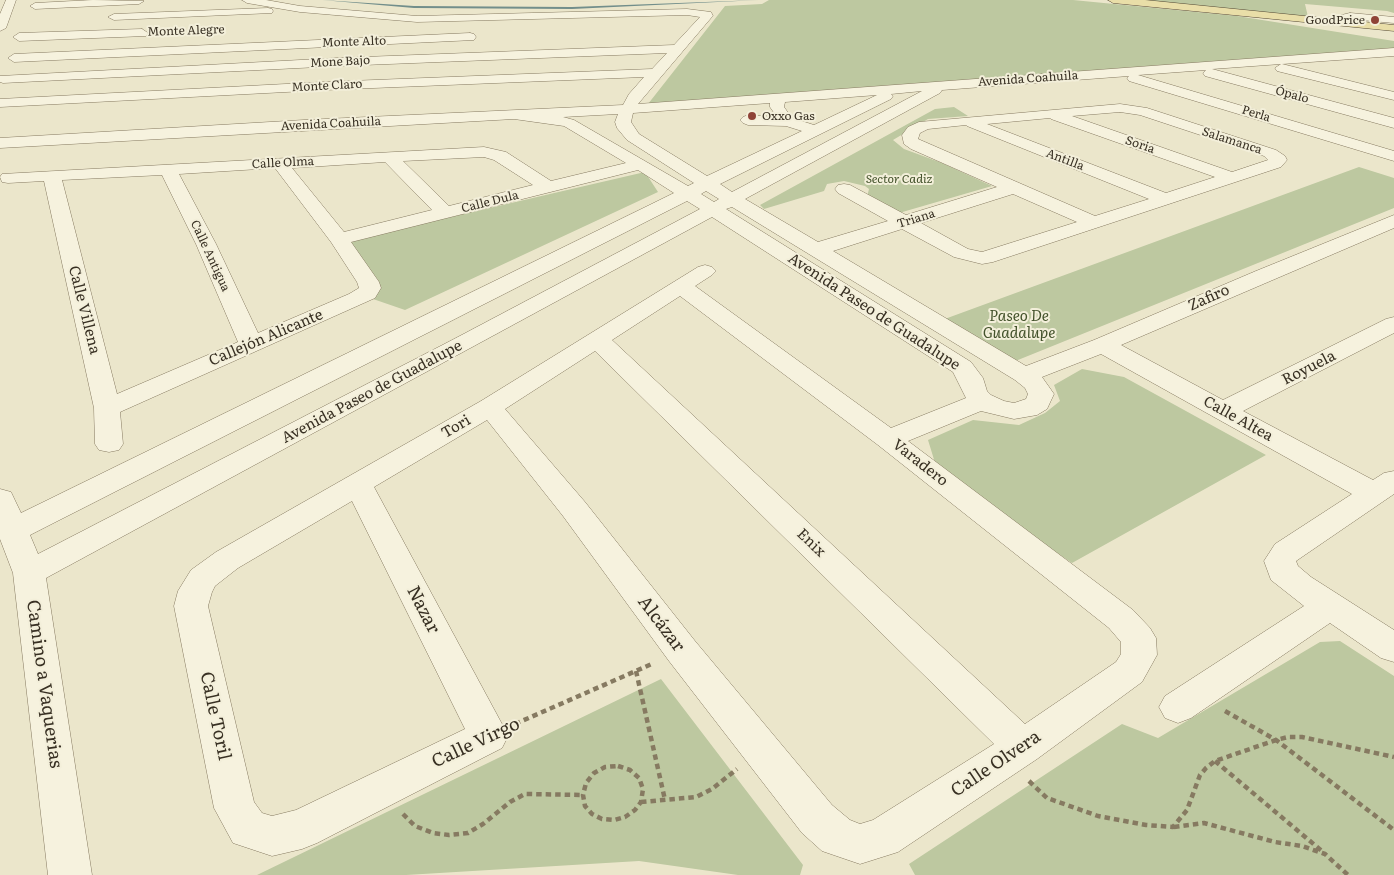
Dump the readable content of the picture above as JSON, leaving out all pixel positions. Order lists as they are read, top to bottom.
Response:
{
  "streets": {
    "street": [
      "Monte Alegre",
      "Monte Alto",
      "Mone Bajo",
      "Avenida Coahuila",
      "Monte Claro",
      "Ópalo",
      "Perla",
      "Salamanca",
      "Soria",
      "Antilla",
      "Calle Olma",
      "Calle Dula",
      "Triana",
      "Calle Antigua",
      "Zafiro",
      "Calle Villena",
      "Avenida Paseo de Guadalupe",
      "Callejón Alicante",
      "Royuela",
      "Calle Altea",
      "Tori",
      "Varadero",
      "Enix",
      "Nazar",
      "Alcázar",
      "Camino a Vaquerias",
      "Calle Toril",
      "Calle Virgo",
      "Calle Olvera"
    ]
  },
  "crossings": [
    ["Avenida Coahuila", "Ópalo"],
    ["Avenida Coahuila", "Perla"],
    ["Avenida Coahuila", "Avenida Paseo de Guadalupe"],
    ["Salamanca", "Soria"],
    ["Salamanca", "Antilla"],
    ["Salamanca", "Triana"],
    ["Calle Olma", "Calle Dula"],
    ["Calle Olma", "Calle Antigua"],
    ["Calle Olma", "Calle Villena"],
    ["Calle Dula", "Avenida Paseo de Guadalupe"],
    ["Calle Dula", "Callejón Alicante"],
    ["Triana", "Avenida Paseo de Guadalupe"],
    ["Calle Antigua", "Callejón Alicante"],
    ["Zafiro", "Avenida Paseo de Guadalupe"],
    ["Zafiro", "Calle Altea"],
    ["Calle Villena", "Callejón Alicante"],
    ["Avenida Paseo de Guadalupe", "Camino a Vaquerias"],
    ["Royuela", "Calle Altea"],
    ["Tori", "Varadero"],
    ["Tori", "Enix"],
    ["Tori", "Nazar"],
    ["Tori", "Alcázar"],
    ["Tori", "Calle Toril"],
    ["Varadero", "Calle Olvera"],
    ["Enix", "Calle Olvera"],
    ["Nazar", "Calle Virgo"],
    ["Alcázar", "Calle Virgo"],
    ["Alcázar", "Calle Olvera"],
    ["Calle Toril", "Calle Virgo"]
  ],
  "parks": ["Sector Cadiz", "Paseo De Guadalupe"],
  "places": ["GoodPrice", "Oxxo Gas"]
}
